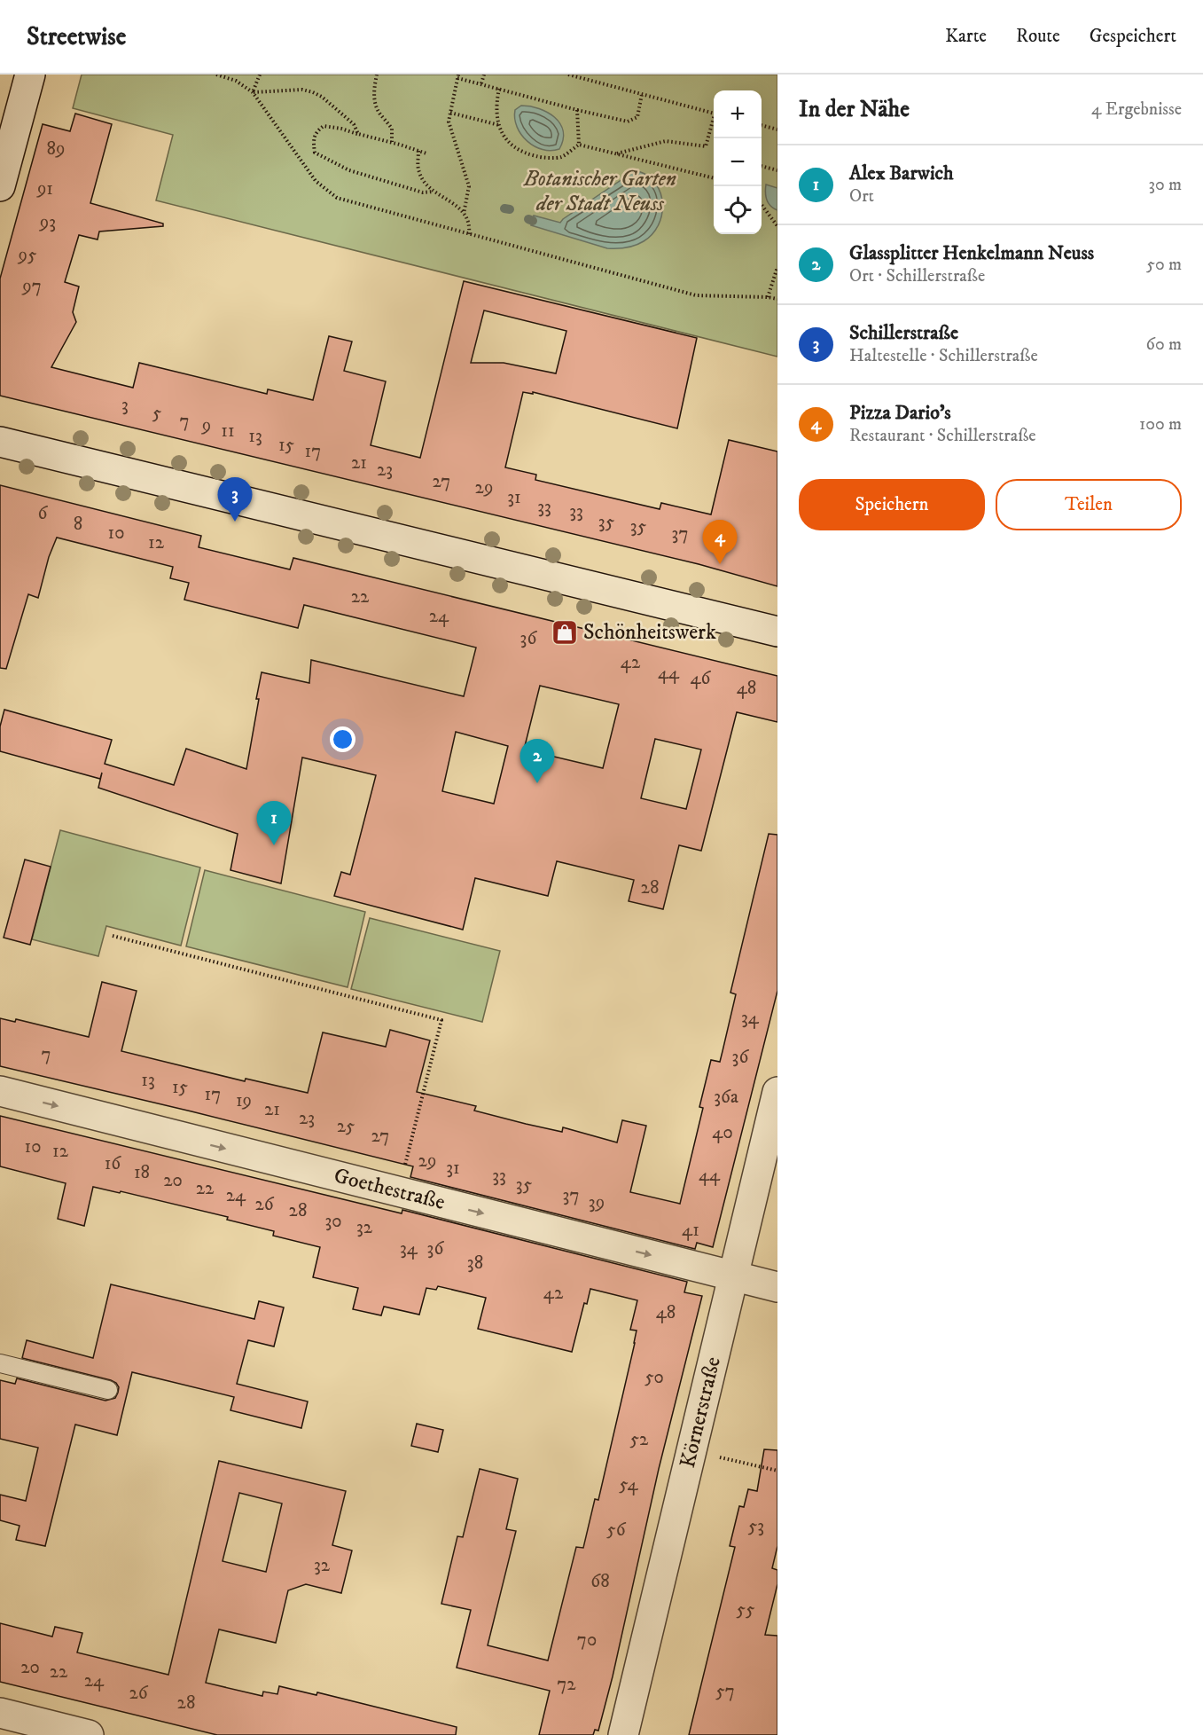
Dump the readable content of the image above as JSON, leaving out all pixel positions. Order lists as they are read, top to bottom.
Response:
{
  "streets": {
    "street": ["Goethestraße", "Körnerstraße"]
  },
  "crossings": [
    ["Goethestraße", "Körnerstraße"]
  ],
  "one_way": ["Goethestraße"],
  "parks": ["Botanischer Garten der Stadt Neuss"],
  "places": {
    "shop": ["Schönheitswerk"]
  },
  "house_numbers": [
    "89",
    "91",
    "93",
    "95",
    "97",
    "3",
    "5",
    "7",
    "9",
    "11",
    "13",
    "15",
    "17",
    "21",
    "23",
    "27",
    "29",
    "31",
    "33",
    "33",
    "6",
    "35",
    "8",
    "35",
    "10",
    "37",
    "12",
    "22",
    "24",
    "36",
    "42",
    "44",
    "46",
    "48",
    "28",
    "34",
    "7",
    "36",
    "13",
    "15",
    "17",
    "36a",
    "19",
    "21",
    "23",
    "25",
    "40",
    "27",
    "10",
    "12",
    "29",
    "16",
    "31",
    "18",
    "44",
    "33",
    "20",
    "35",
    "22",
    "24",
    "37",
    "39",
    "26",
    "28",
    "30",
    "32",
    "41",
    "34",
    "36",
    "38",
    "42",
    "48",
    "50",
    "52",
    "54",
    "53",
    "56",
    "32",
    "68",
    "55",
    "70",
    "20",
    "22",
    "24",
    "72",
    "57",
    "26",
    "28"
  ],
  "page": {
    "header": "Streetwise",
    "nav": ["Karte", "Route", "Gespeichert"],
    "heading": ["In der Nähe", "4 Ergebnisse"],
    "map_buttons": ["+", "−"],
    "list": [
      {
        "mark": "1",
        "name": "Alex Barwich",
        "note": "Ort",
        "value": "30 m"
      },
      {
        "mark": "2",
        "name": "Glassplitter Henkelmann Neuss",
        "note": "Ort · Schillerstraße",
        "value": "50 m"
      },
      {
        "mark": "3",
        "name": "Schillerstraße",
        "note": "Haltestelle · Schillerstraße",
        "value": "60 m"
      },
      {
        "mark": "4",
        "name": "Pizza Dario's",
        "note": "Restaurant · Schillerstraße",
        "value": "100 m"
      }
    ],
    "buttons": ["Speichern", "Teilen"],
    "pins": [
      "3",
      "4",
      "2",
      "1"
    ]
  }
}
